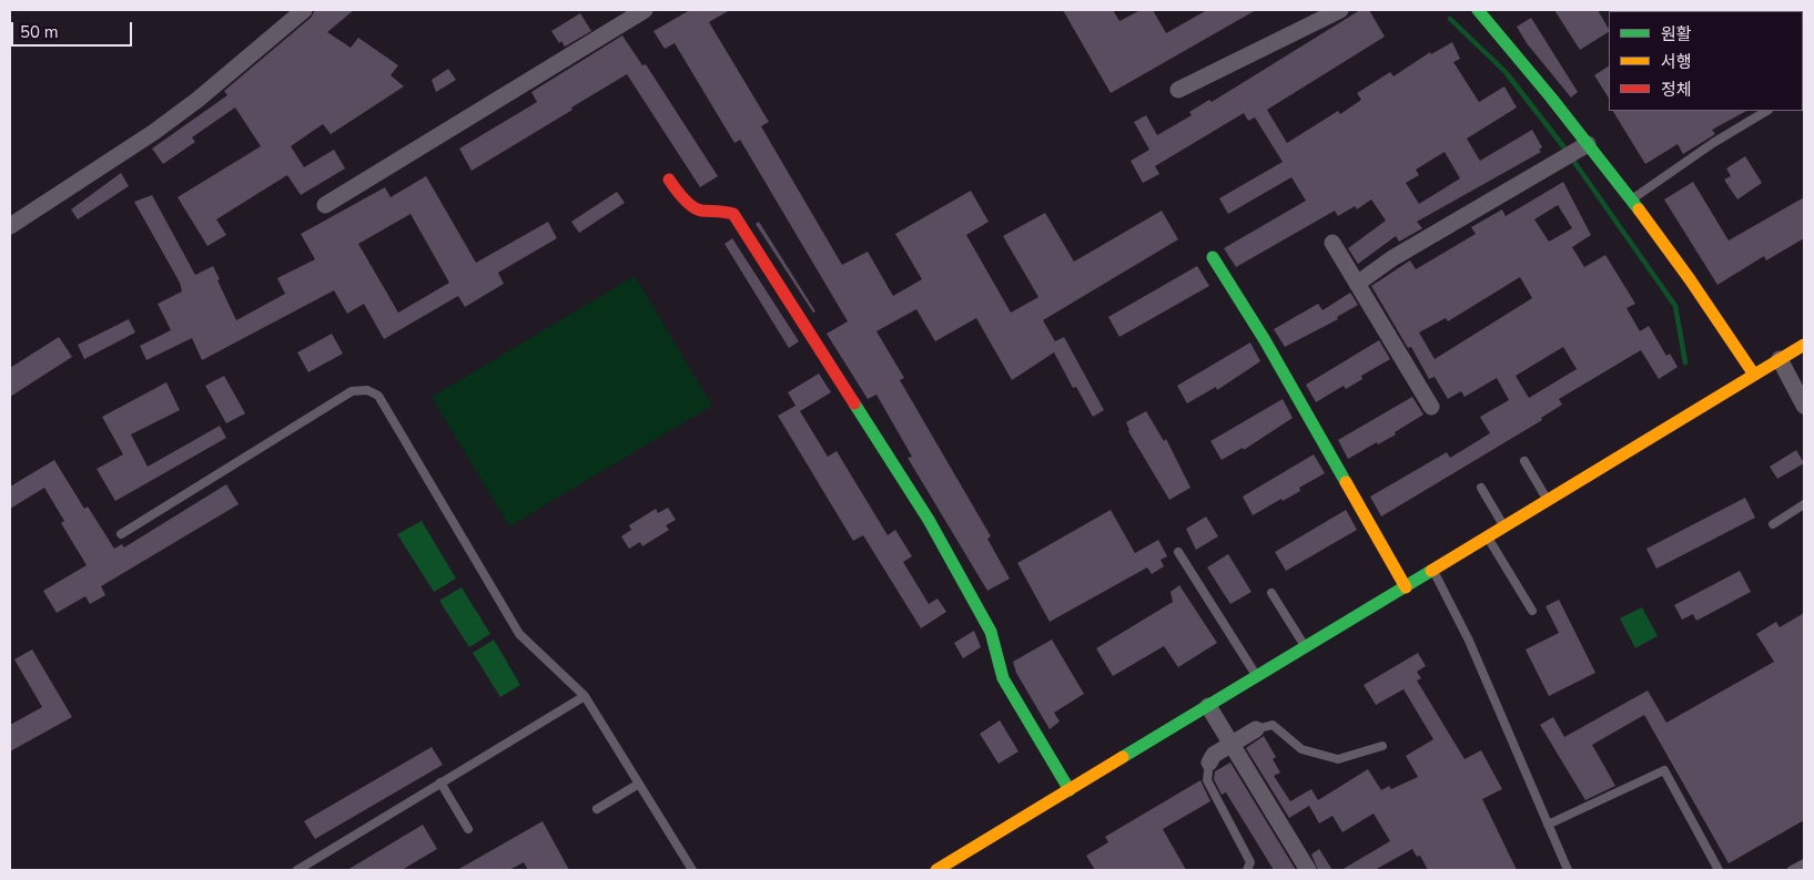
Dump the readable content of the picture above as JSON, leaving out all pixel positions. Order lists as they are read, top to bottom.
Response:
{
  "legend": ["원활", "서행", "정체"],
  "scale_bar": "50 m"
}
